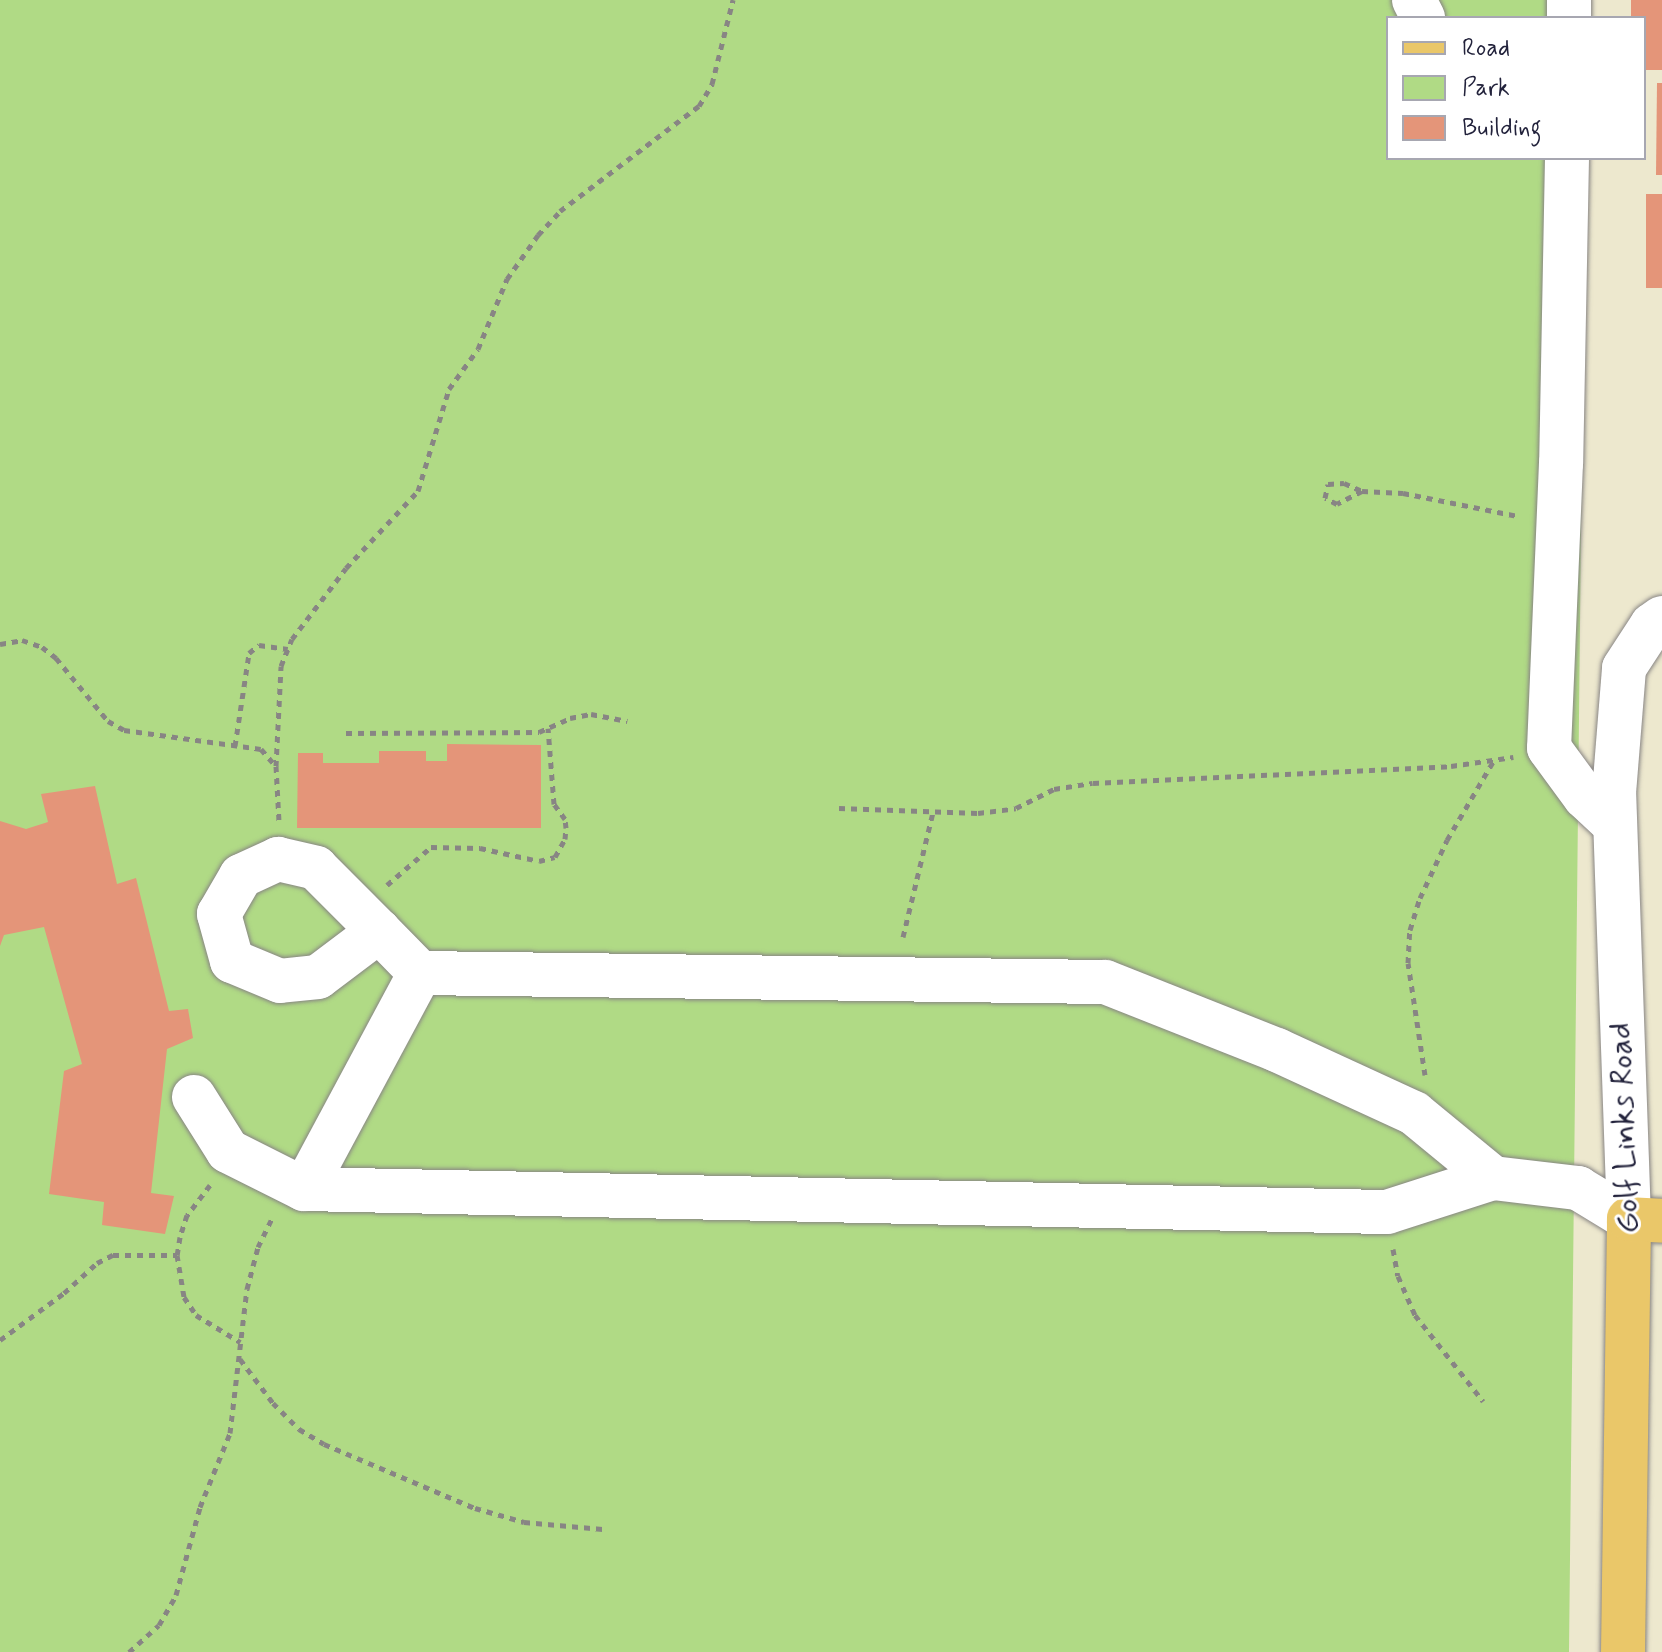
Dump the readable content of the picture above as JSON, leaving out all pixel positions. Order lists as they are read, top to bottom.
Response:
{
  "streets": {
    "main road": ["Golf Links Road"]
  },
  "legend": ["Road", "Park", "Building"]
}
